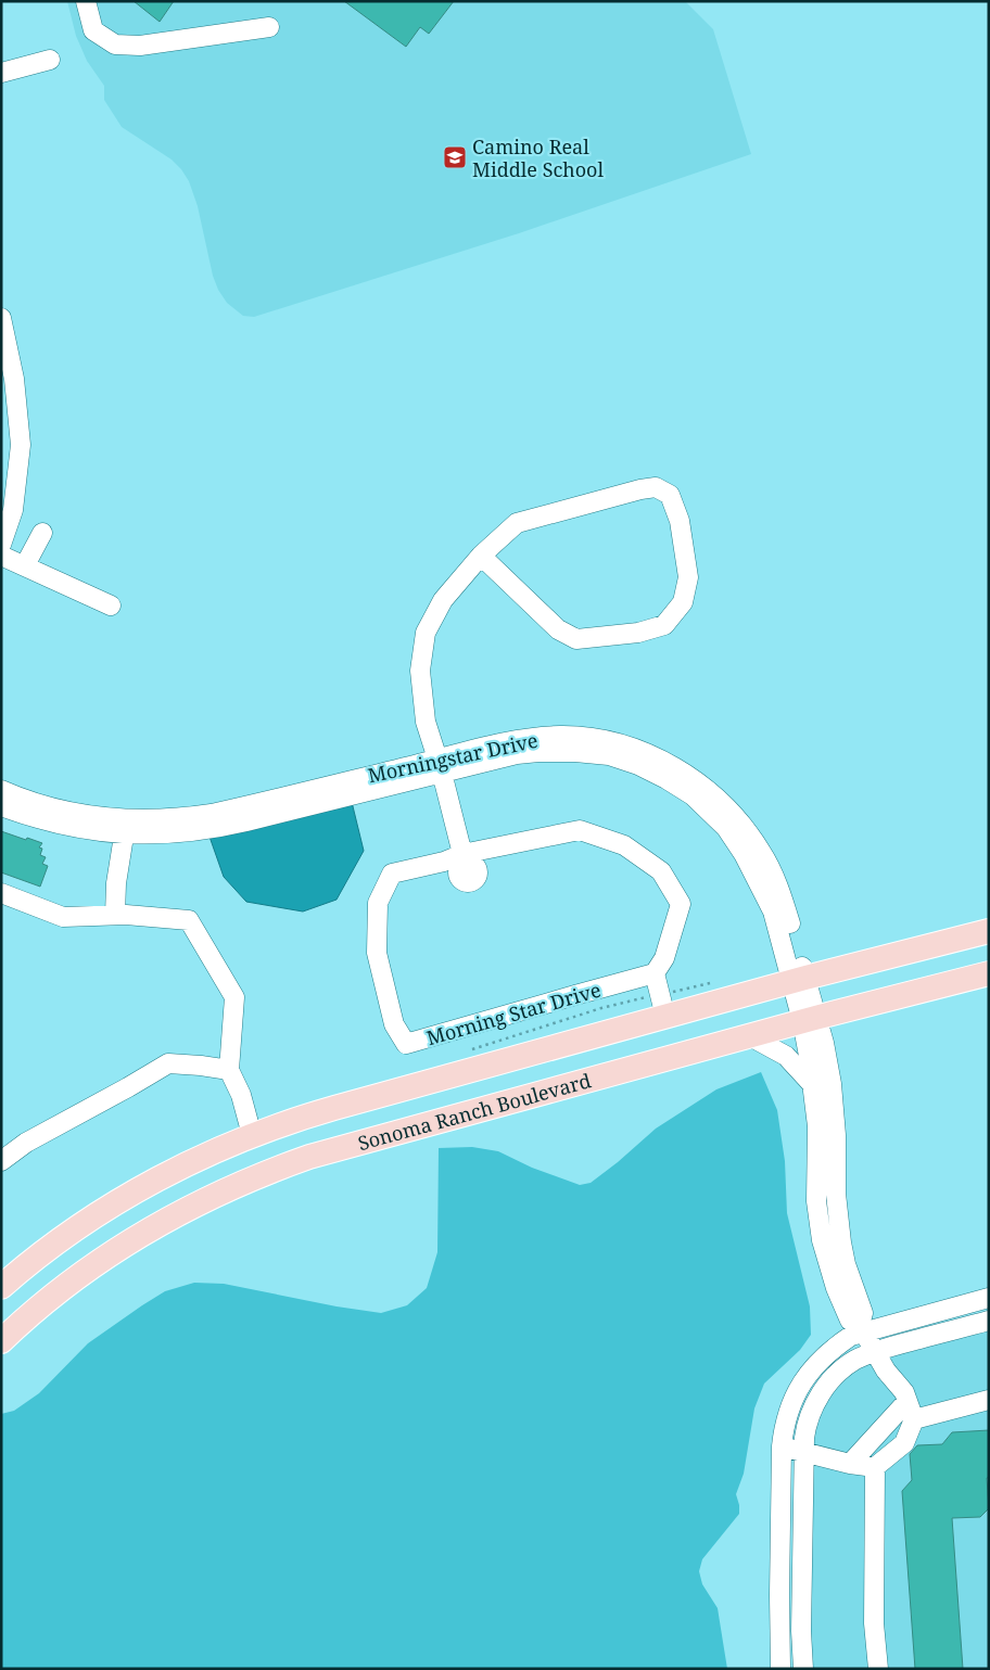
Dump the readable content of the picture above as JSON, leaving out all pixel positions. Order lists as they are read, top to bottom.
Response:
{
  "streets": {
    "main road": ["Sonoma Ranch Boulevard"],
    "street": ["Morningstar Drive", "Morning Star Drive"]
  },
  "crossings": [
    ["Morningstar Drive", "Sonoma Ranch Boulevard"]
  ],
  "places": {
    "school or university": ["Camino Real Middle School"]
  }
}
